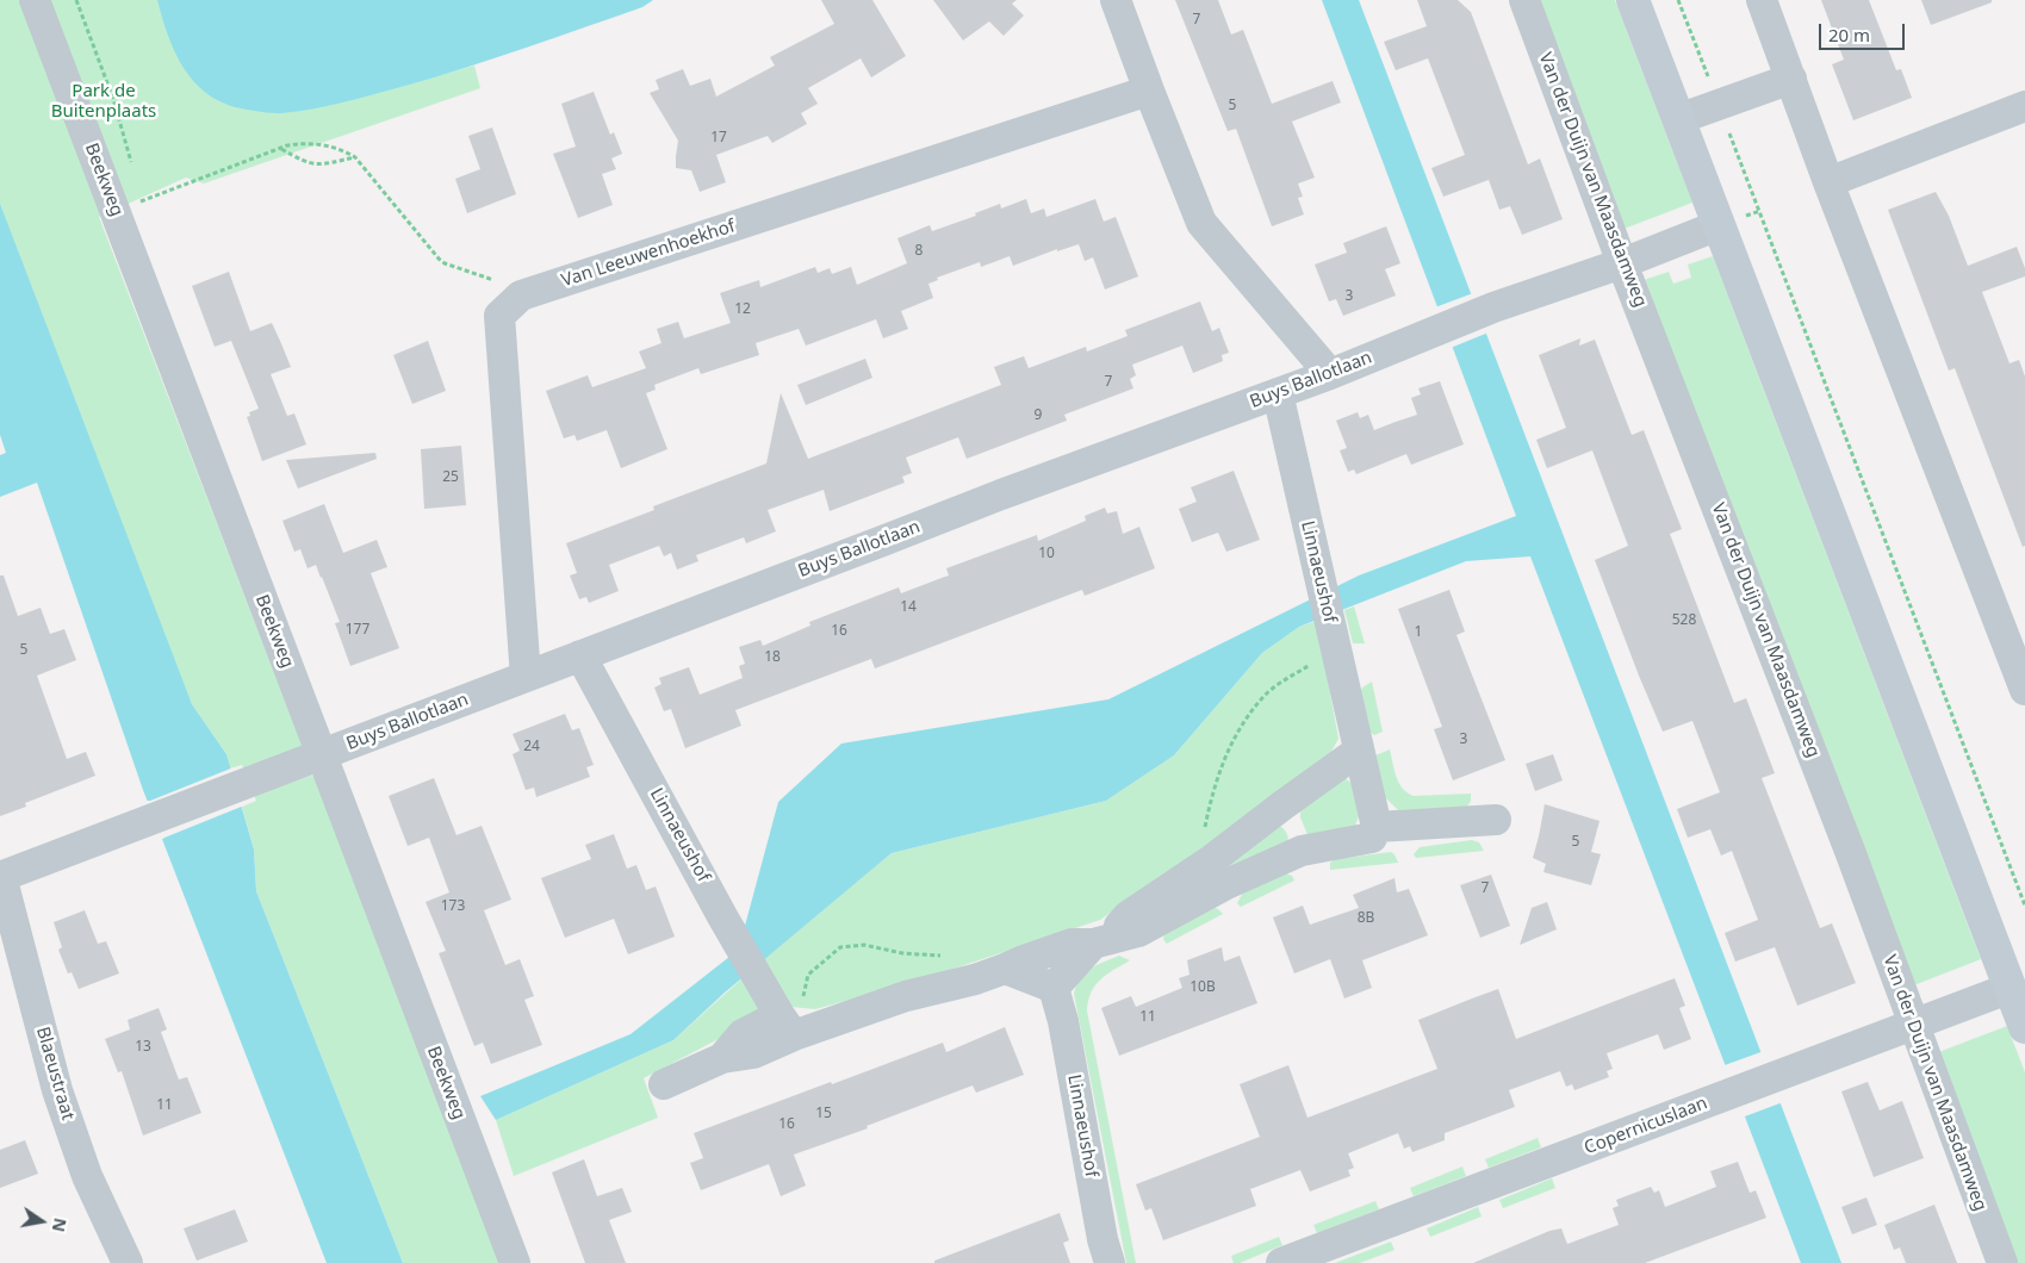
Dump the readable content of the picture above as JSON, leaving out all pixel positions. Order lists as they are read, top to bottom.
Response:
{
  "streets": {
    "street": [
      "Beekweg",
      "Van der Duijn van Maasdamweg",
      "Van Leeuwenhoekhof",
      "Buys Ballotlaan",
      "Linnaeushof",
      "Blaeustraat",
      "Copernicuslaan"
    ]
  },
  "crossings": [
    ["Beekweg", "Buys Ballotlaan"],
    ["Van der Duijn van Maasdamweg", "Buys Ballotlaan"],
    ["Van der Duijn van Maasdamweg", "Copernicuslaan"],
    ["Van Leeuwenhoekhof", "Buys Ballotlaan"],
    ["Buys Ballotlaan", "Linnaeushof"],
    ["Buys Ballotlaan", "Blaeustraat"]
  ],
  "parks": ["Park de Buitenplaats"],
  "house_numbers": [
    "7",
    "5",
    "17",
    "8",
    "3",
    "12",
    "7",
    "9",
    "25",
    "10",
    "14",
    "528",
    "177",
    "16",
    "1",
    "5",
    "18",
    "3",
    "24",
    "5",
    "7",
    "173",
    "8B",
    "10B",
    "11",
    "13",
    "11",
    "15",
    "16"
  ],
  "scale_bar": "20 m",
  "north": "right"
}
